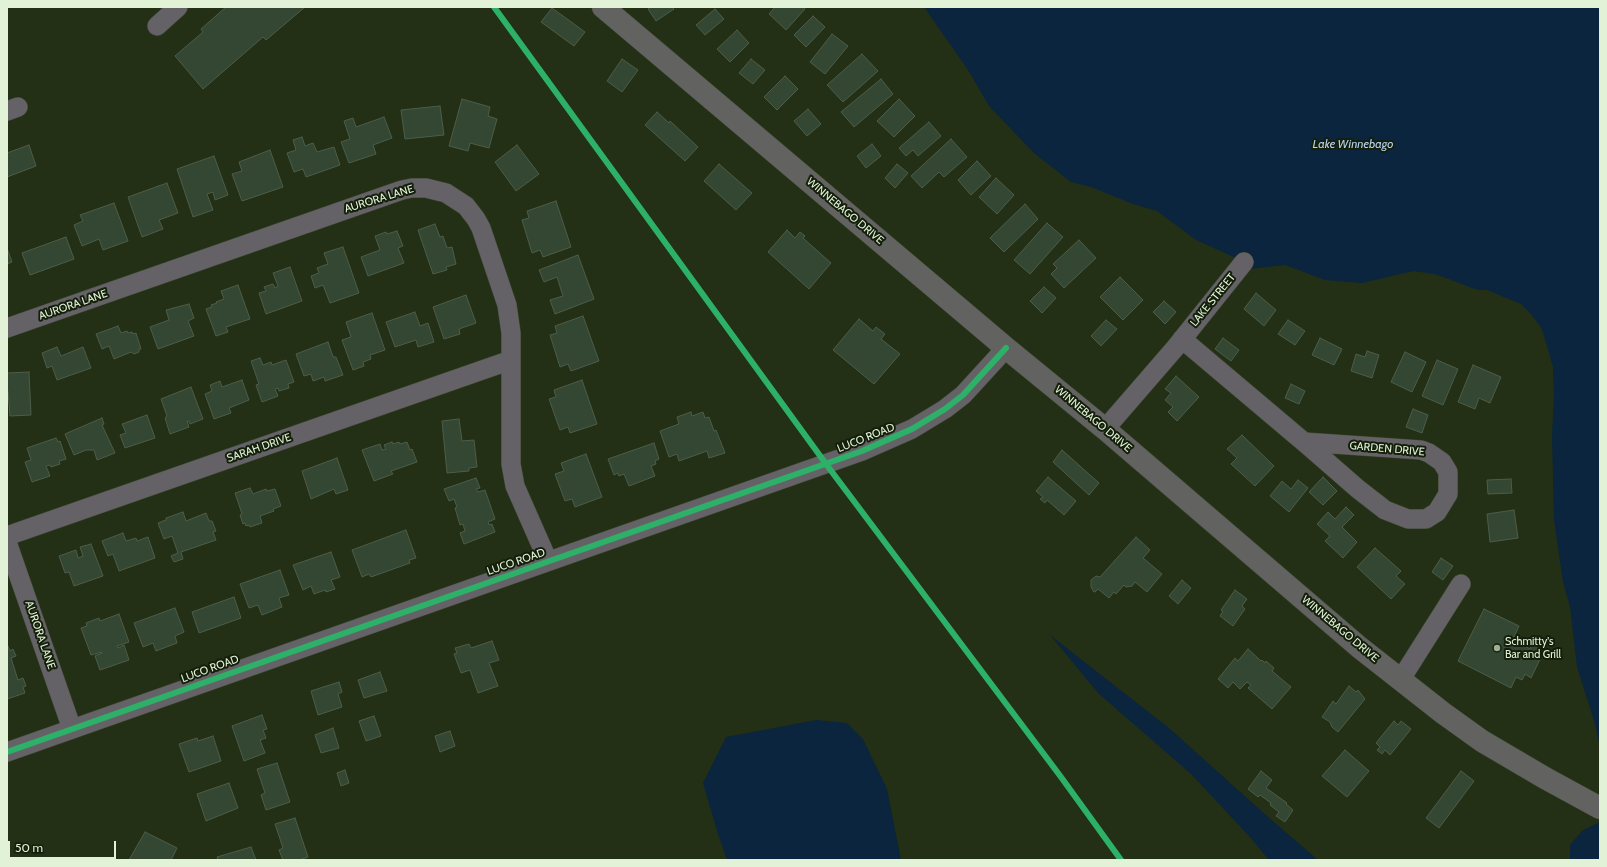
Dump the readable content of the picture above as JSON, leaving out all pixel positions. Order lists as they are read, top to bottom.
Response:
{
  "streets": {
    "main road": ["WINNEBAGO DRIVE"],
    "street": [
      "AURORA LANE",
      "LAKE STREET",
      "LUCO ROAD",
      "SARAH DRIVE",
      "GARDEN DRIVE"
    ]
  },
  "crossings": [
    ["AURORA LANE", "LUCO ROAD"],
    ["AURORA LANE", "SARAH DRIVE"],
    ["WINNEBAGO DRIVE", "LUCO ROAD"],
    ["LAKE STREET", "GARDEN DRIVE"]
  ],
  "water": ["Lake Winnebago"],
  "places": ["Schmitty's Bar and Grill"],
  "scale_bar": "50 m"
}
